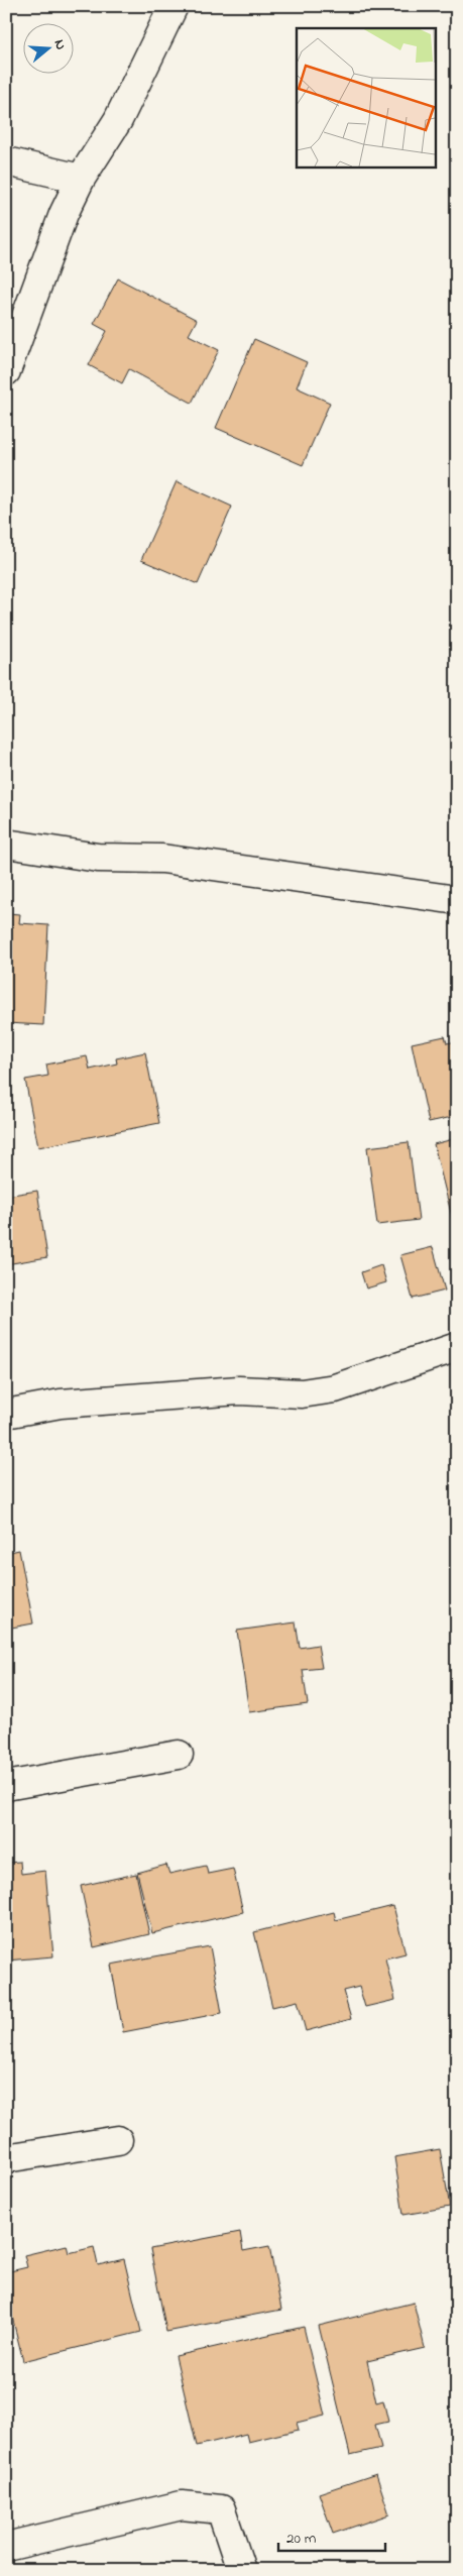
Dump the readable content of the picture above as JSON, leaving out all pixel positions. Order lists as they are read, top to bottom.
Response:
{
  "scale_bar": "20 m",
  "north": "right"
}
